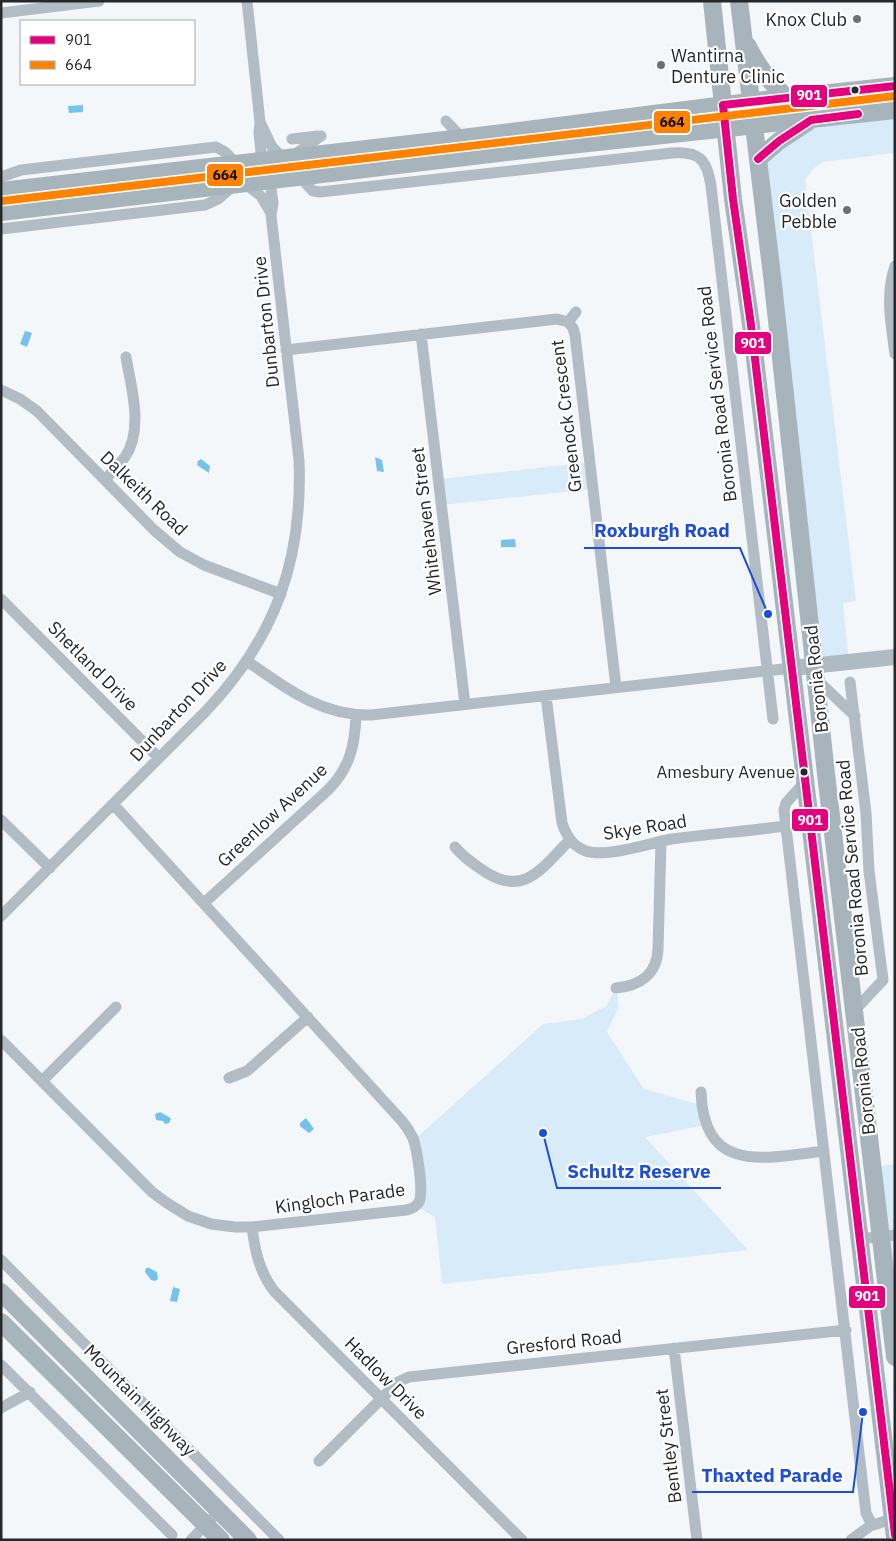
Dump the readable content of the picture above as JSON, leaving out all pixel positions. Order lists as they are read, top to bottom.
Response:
{
  "streets": {
    "main road": ["Boronia Road", "Mountain Highway"],
    "street": [
      "Dunbarton Drive",
      "Boronia Road Service Road",
      "Greenock Crescent",
      "Dalkeith Road",
      "Whitehaven Street",
      "Shetland Drive",
      "Greenlow Avenue",
      "Skye Road",
      "Kingloch Parade",
      "Gresford Road",
      "Hadlow Drive",
      "Bentley Street"
    ]
  },
  "crossings": [
    ["Dunbarton Drive", "Greenock Crescent"],
    ["Dunbarton Drive", "Dalkeith Road"],
    ["Dunbarton Drive", "Shetland Drive"],
    ["Dunbarton Drive", "Kingloch Parade"],
    ["Boronia Road Service Road", "Boronia Road"],
    ["Greenock Crescent", "Whitehaven Street"],
    ["Greenlow Avenue", "Kingloch Parade"],
    ["Kingloch Parade", "Hadlow Drive"],
    ["Gresford Road", "Hadlow Drive"],
    ["Gresford Road", "Bentley Street"]
  ],
  "places": [
    "Knox Club",
    "Wantirna Denture Clinic",
    "Golden Pebble",
    "Roxburgh Road",
    "Amesbury Avenue",
    "Schultz Reserve",
    "Thaxted Parade"
  ],
  "lines": ["transit line 901", "transit line 664"],
  "legend": ["901", "664"]
}
